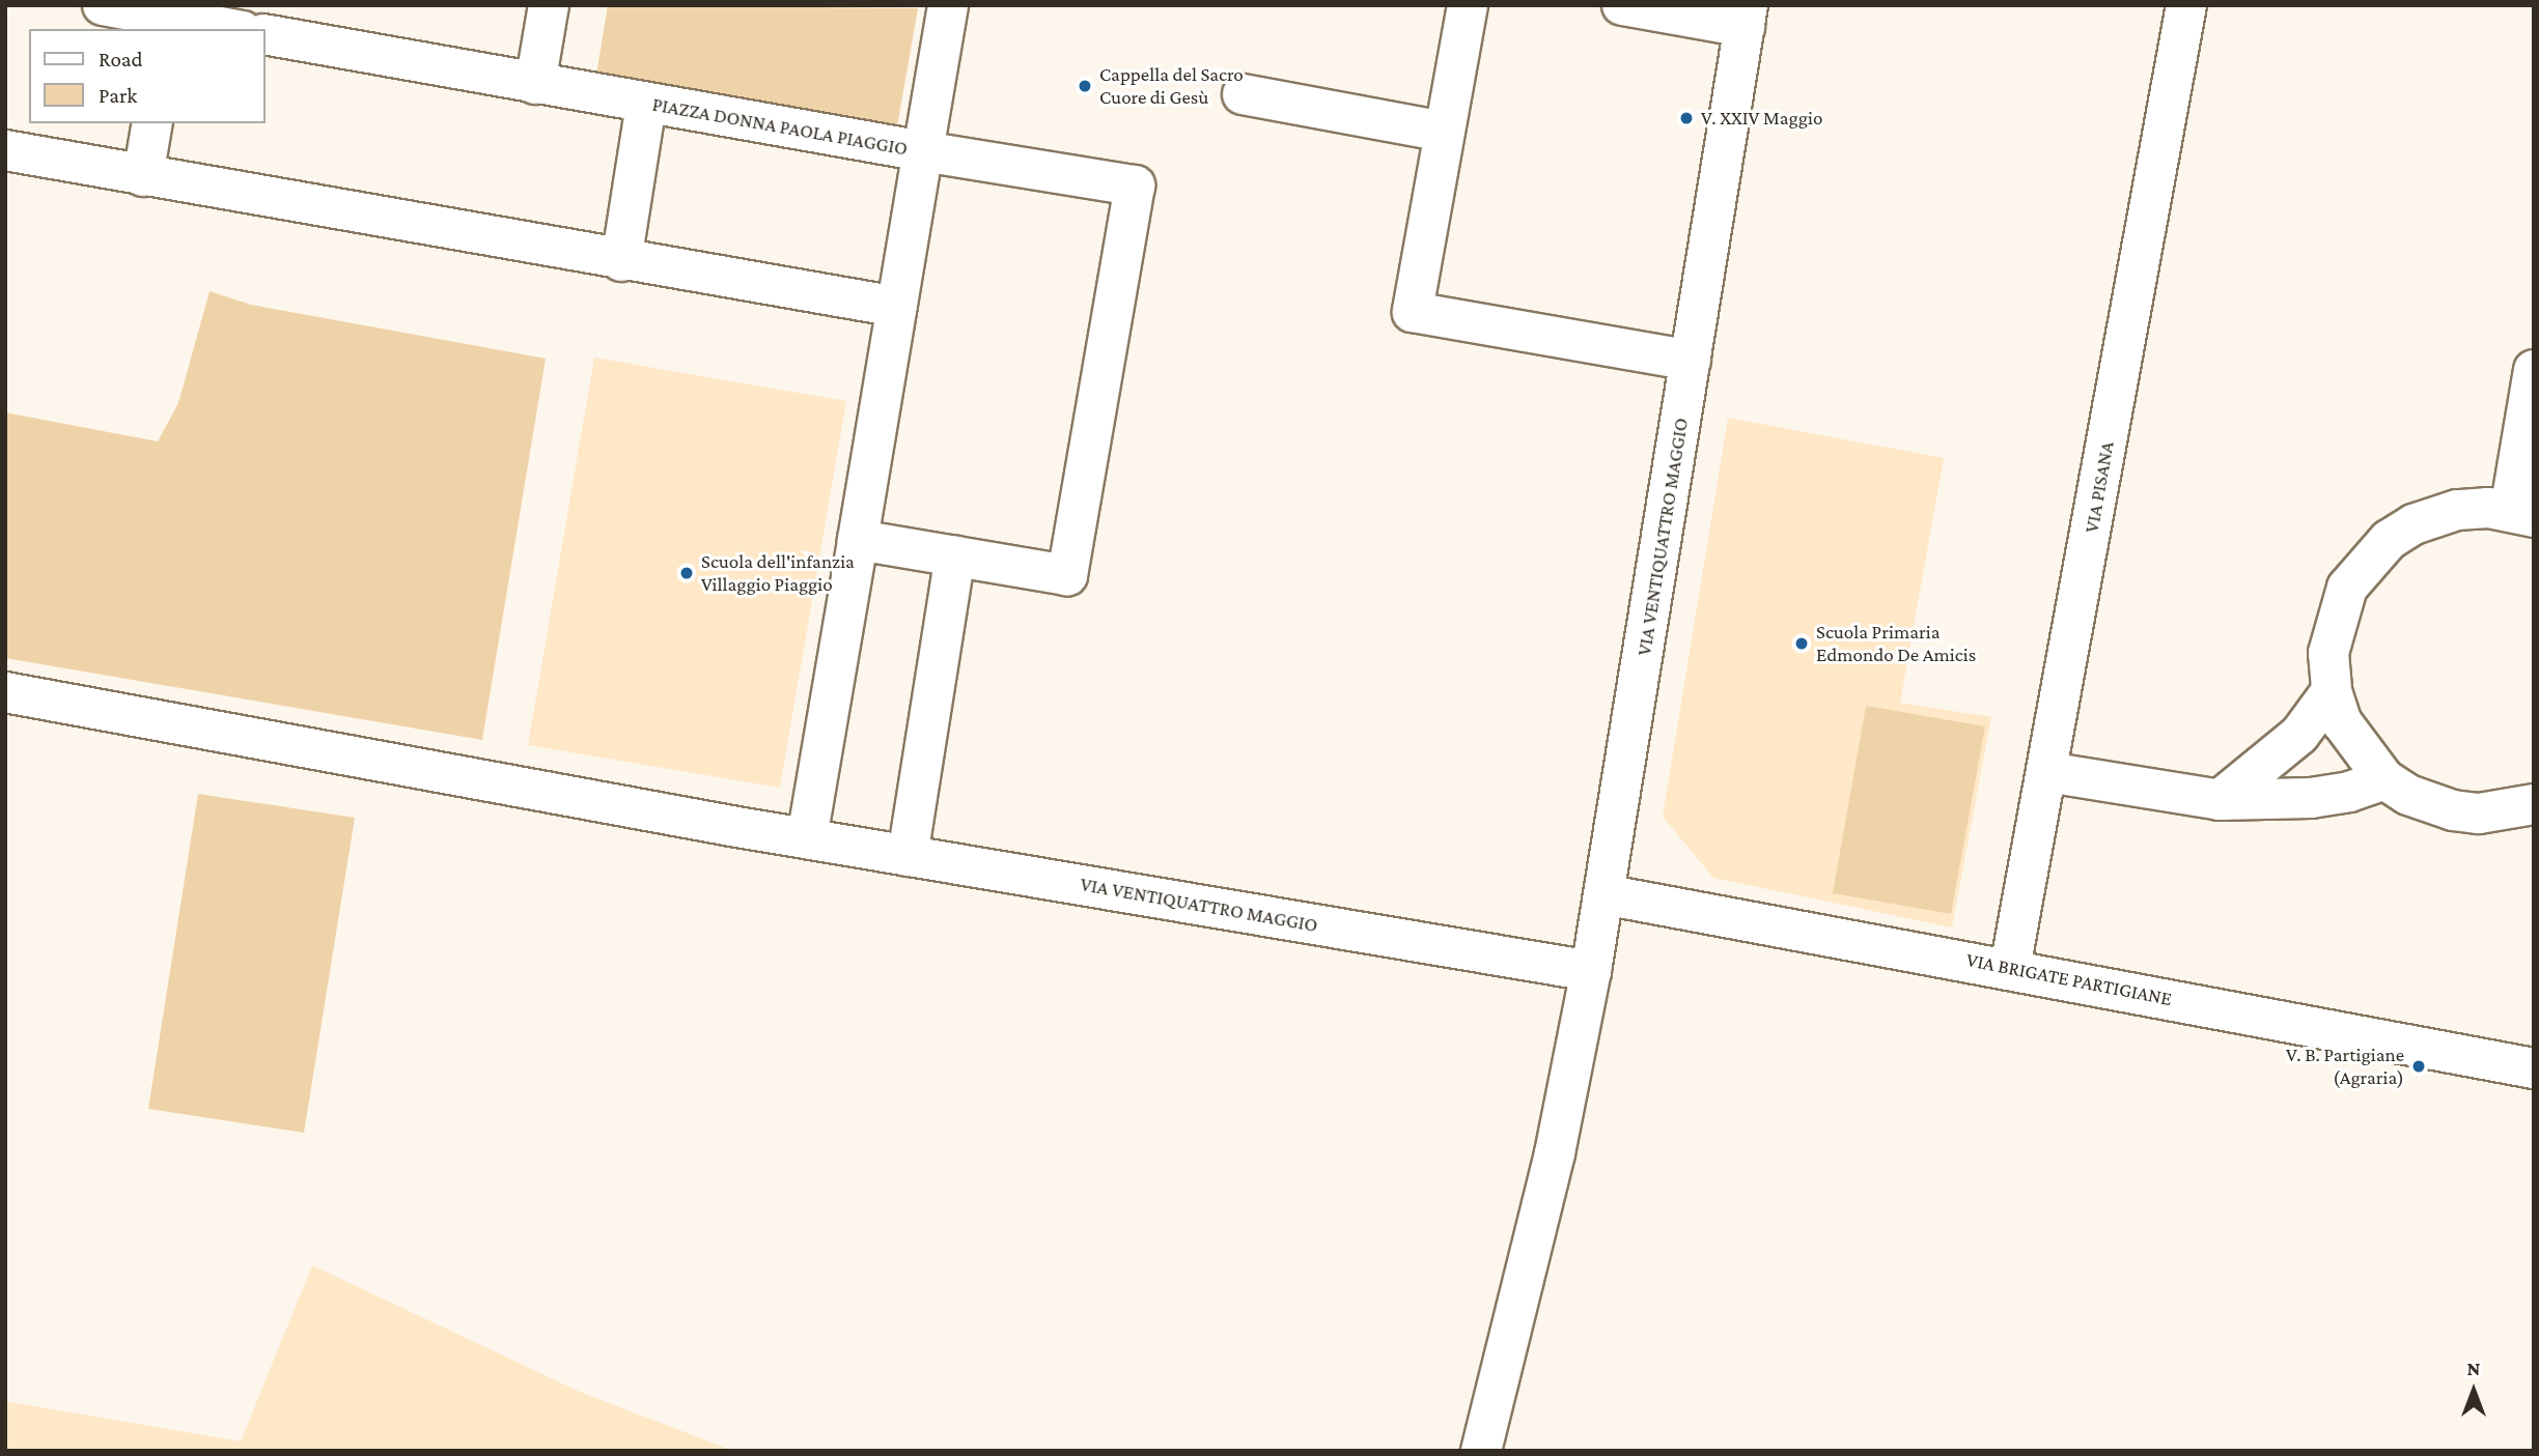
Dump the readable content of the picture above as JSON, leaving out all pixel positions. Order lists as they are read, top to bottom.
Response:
{
  "streets": {
    "street": [
      "PIAZZA DONNA PAOLA PIAGGIO",
      "VIA PISANA",
      "VIA VENTIQUATTRO MAGGIO",
      "VIA BRIGATE PARTIGIANE"
    ]
  },
  "crossings": [
    ["VIA PISANA", "VIA BRIGATE PARTIGIANE"],
    ["VIA VENTIQUATTRO MAGGIO", "VIA BRIGATE PARTIGIANE"]
  ],
  "places": [
    "Cappella del Sacro Cuore di Gesù",
    "V. XXIV Maggio",
    "Scuola dell'infanzia Villaggio Piaggio",
    "Scuola Primaria Edmondo De Amicis",
    "V. B. Partigiane (Agraria)"
  ],
  "legend": ["Road", "Park"],
  "north": "top"
}
